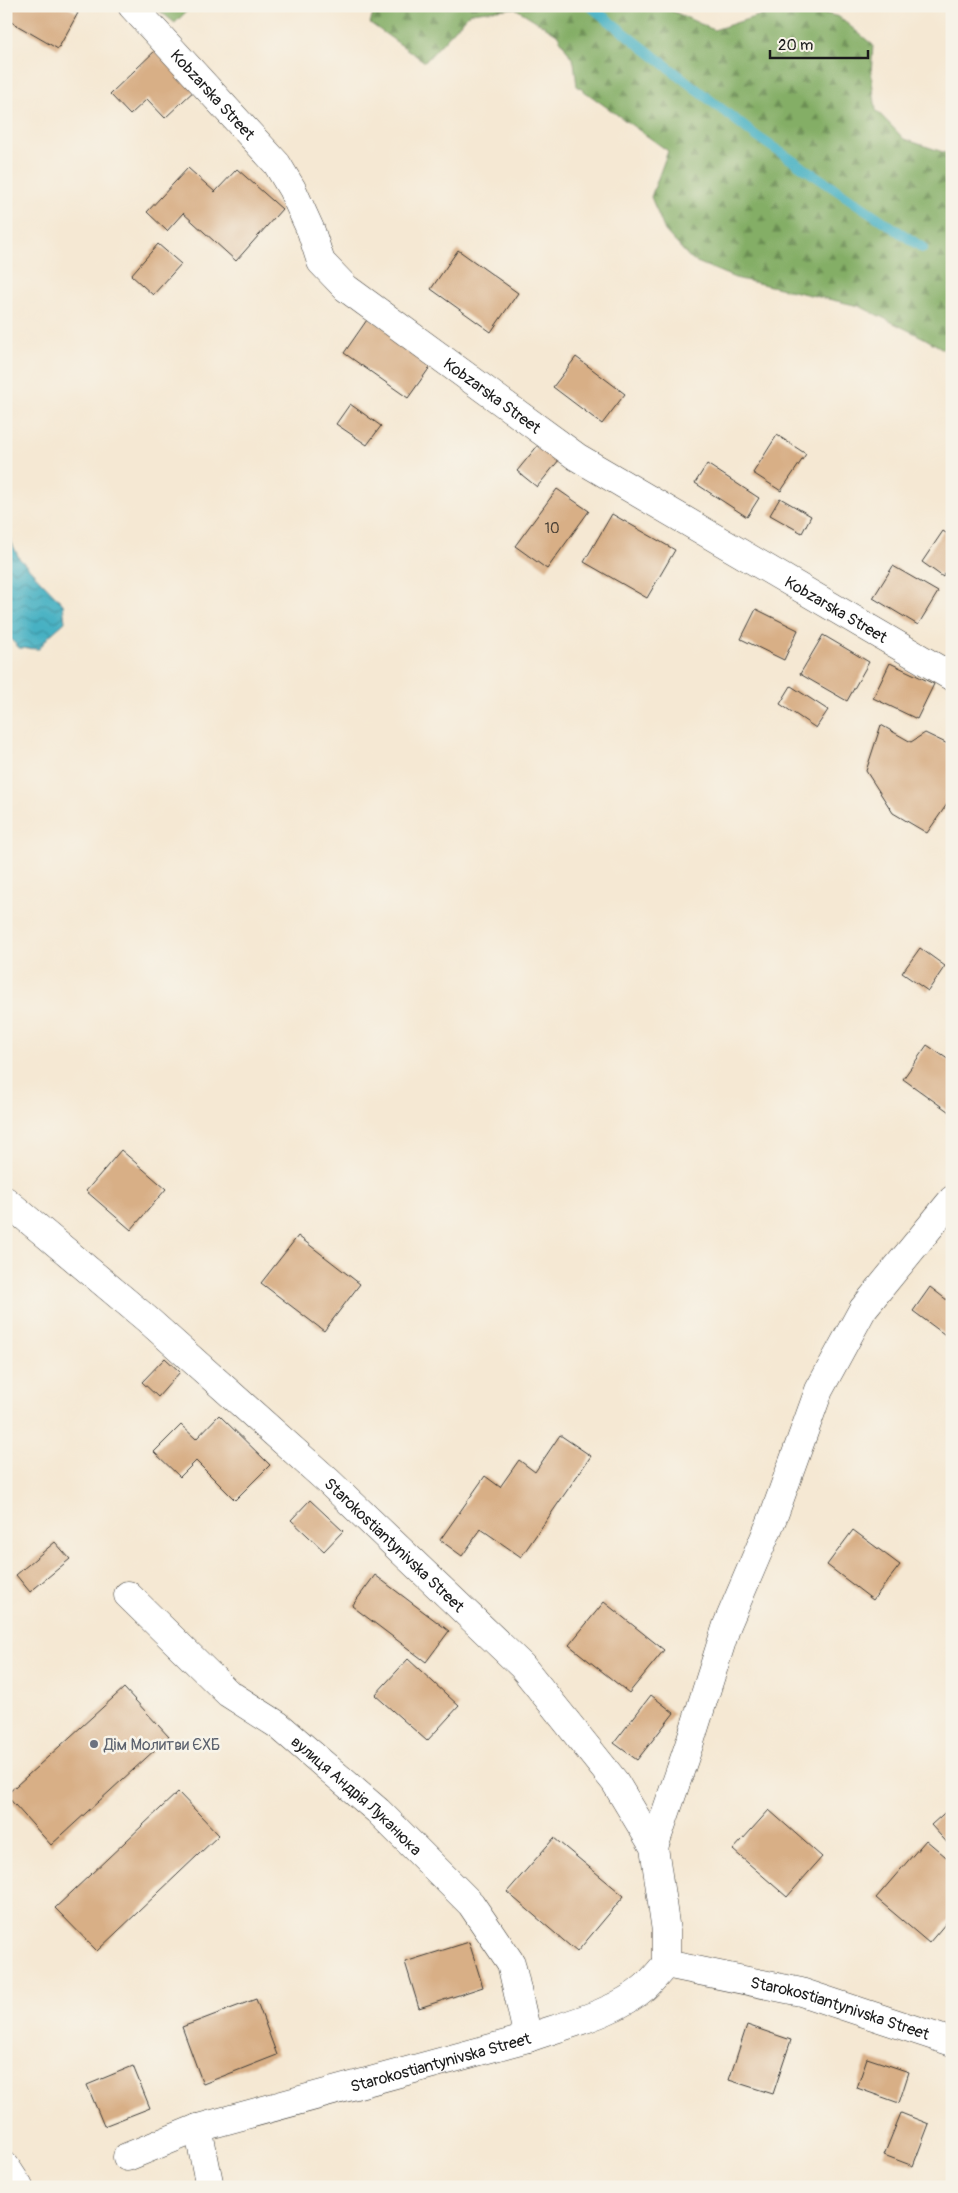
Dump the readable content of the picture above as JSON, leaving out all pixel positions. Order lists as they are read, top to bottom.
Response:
{
  "streets": {
    "street": ["Kobzarska Street", "Starokostiantynivska Street", "вулиця Андрія Луканюка"]
  },
  "crossings": [
    ["Starokostiantynivska Street", "вулиця Андрія Луканюка"]
  ],
  "places": ["Дім Молитви ЄХБ"],
  "house_numbers": ["10"],
  "scale_bar": "20 m"
}
